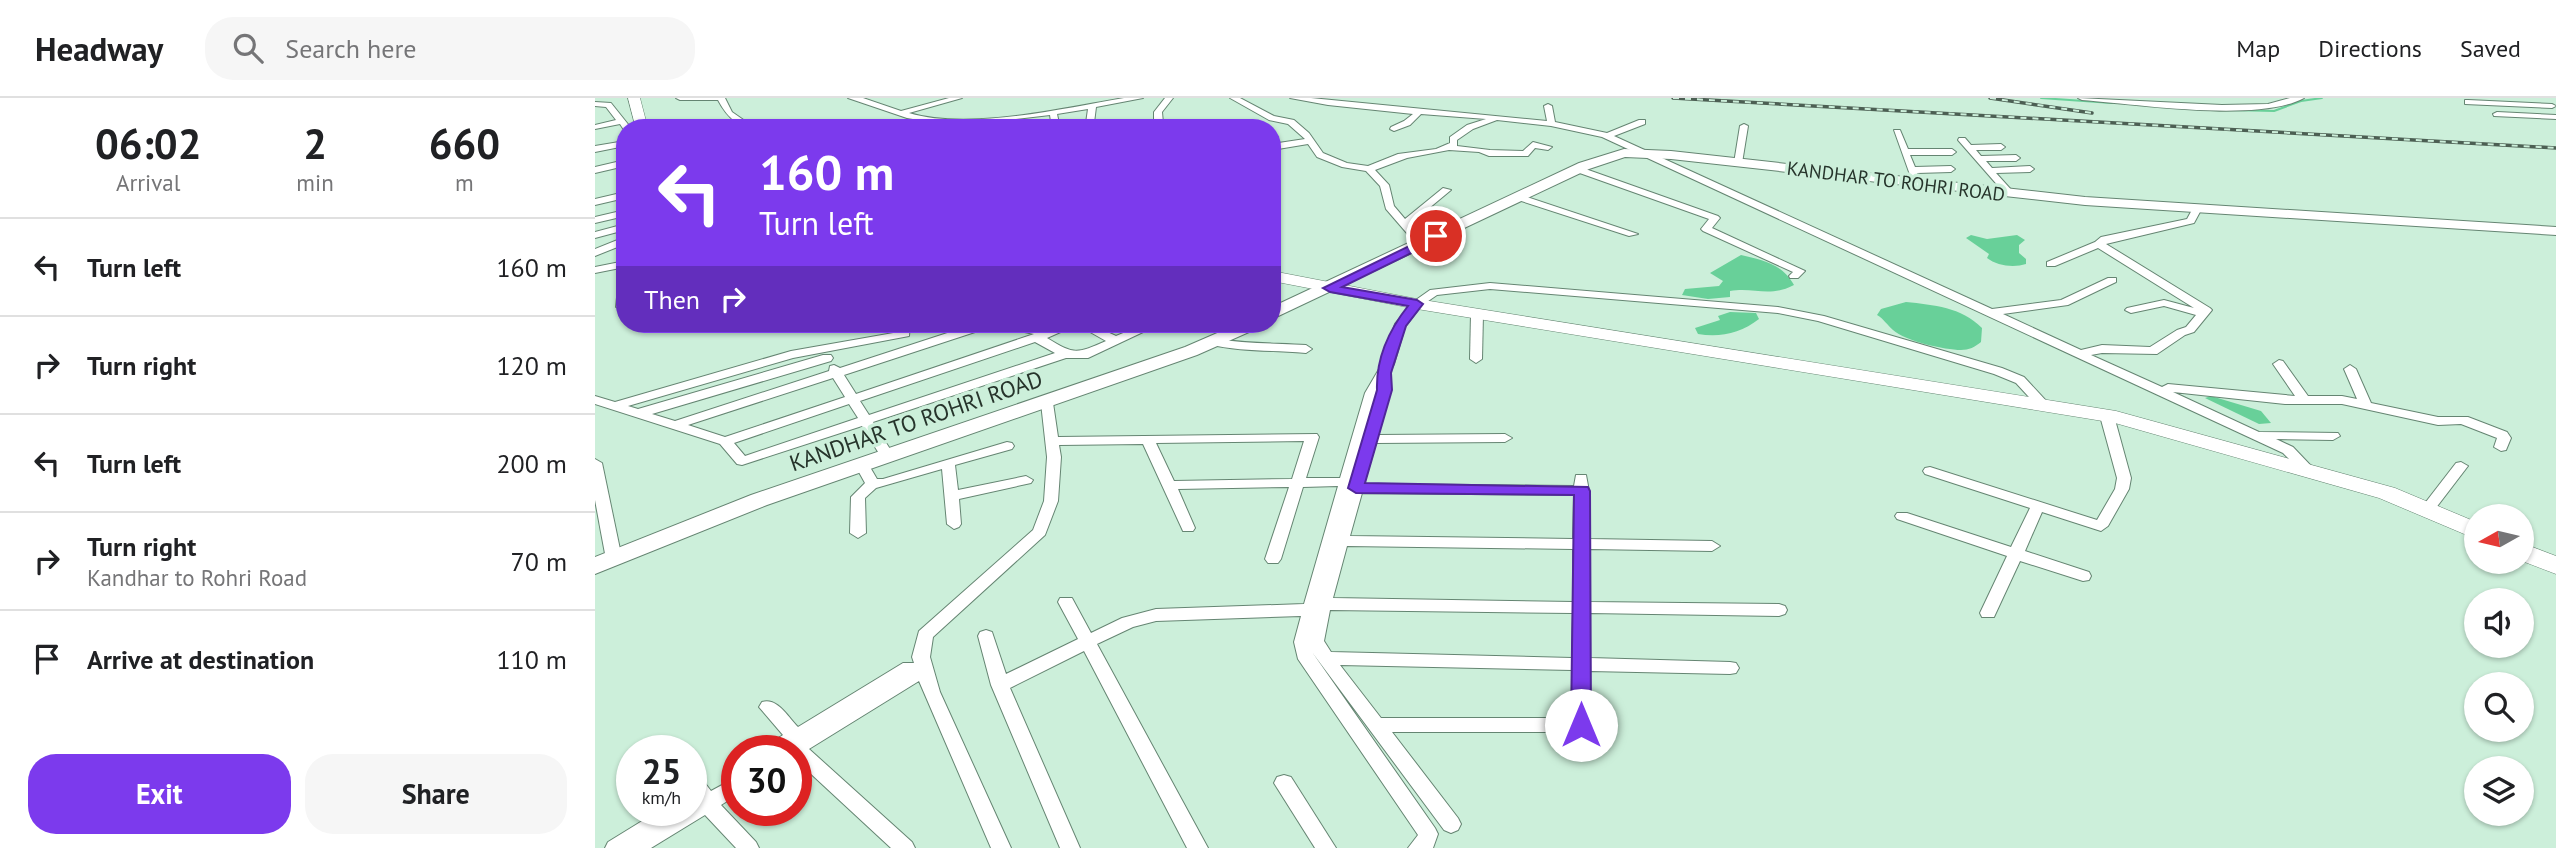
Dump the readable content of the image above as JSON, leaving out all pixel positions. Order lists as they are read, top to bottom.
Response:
{
  "streets": {
    "street": ["KANDHAR TO ROHRI ROAD"]
  },
  "north": "left",
  "page": {
    "header": "Headway",
    "search": "Search here",
    "nav": ["Map", "Directions", "Saved"],
    "eta": [
      "06:02",
      "Arrival",
      "2",
      "min",
      "660",
      "m"
    ],
    "turn": ["160 m", "Turn left"],
    "list": [
      {
        "name": "Turn left",
        "value": "160 m"
      },
      {
        "name": "Turn right",
        "value": "120 m"
      },
      {
        "name": "Turn left",
        "value": "200 m"
      },
      {
        "name": "Turn right",
        "note": "Kandhar to Rohri Road",
        "value": "70 m"
      },
      {
        "name": "Arrive at destination",
        "value": "110 m"
      }
    ],
    "then": "Then",
    "speed": "25 km/h",
    "limit": "30",
    "buttons": ["Exit", "Share"]
  }
}
